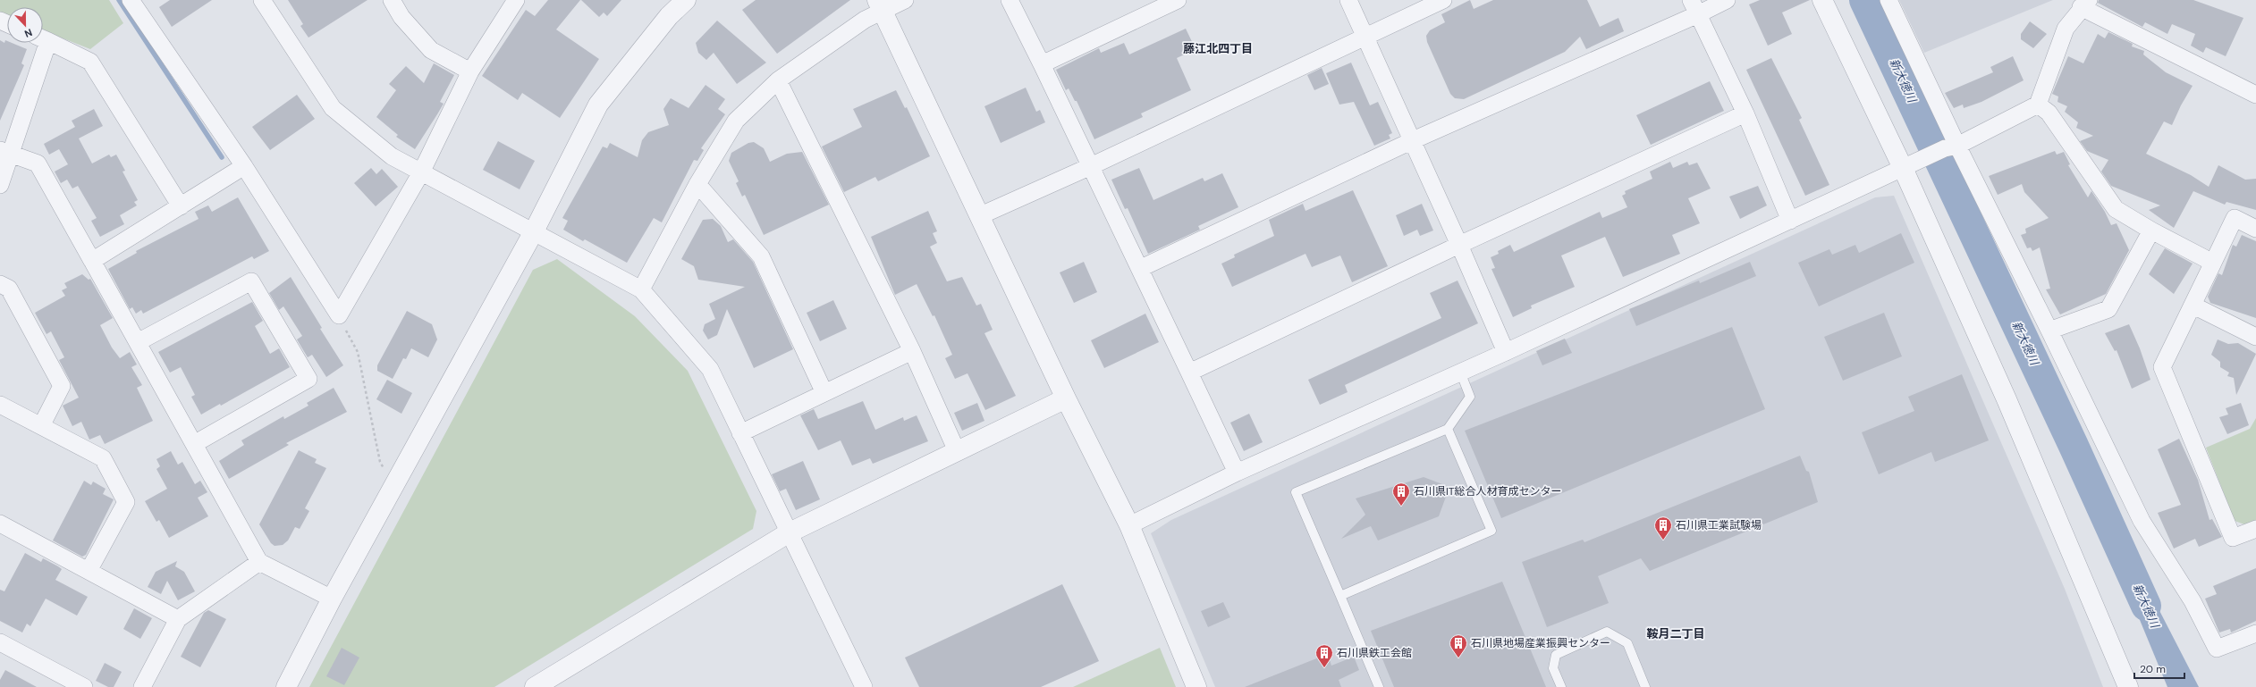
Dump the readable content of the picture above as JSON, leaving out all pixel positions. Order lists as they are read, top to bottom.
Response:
{
  "districts": ["藤江北四丁目", "鞍月二丁目"],
  "water": ["新大徳川"],
  "places": {
    "building": [
      "石川県IT総合人材育成センター",
      "石川県工業試験場",
      "石川県地場産業振興センター",
      "石川県鉄工会館"
    ]
  },
  "scale_bar": "20 m",
  "north": "bottom"
}
